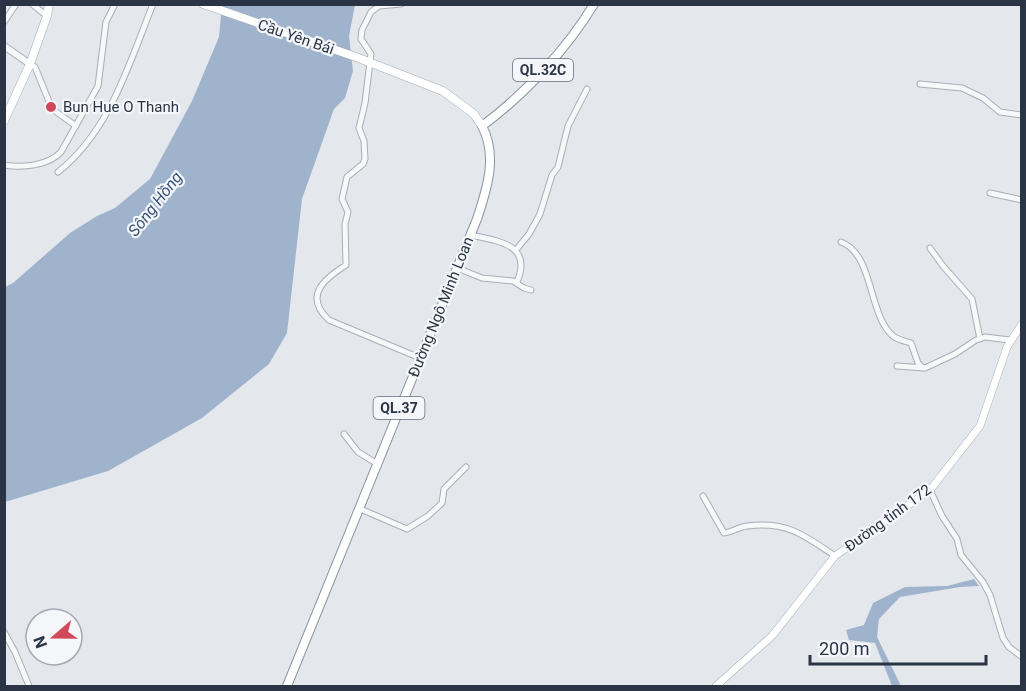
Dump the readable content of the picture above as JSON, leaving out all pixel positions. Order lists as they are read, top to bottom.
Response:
{
  "streets": {
    "highway": ["QL.32C", "Đường Ngô Minh Loan", "QL.37"],
    "main road": ["Cầu Yên Bái", "Đường tỉnh 172"]
  },
  "crossings": [
    ["Cầu Yên Bái", "Đường Ngô Minh Loan"],
    ["QL.32C", "Đường Ngô Minh Loan"]
  ],
  "water": ["Sông Hồng"],
  "places": ["Bun Hue O Thanh"],
  "scale_bar": "200 m",
  "north": "left"
}
